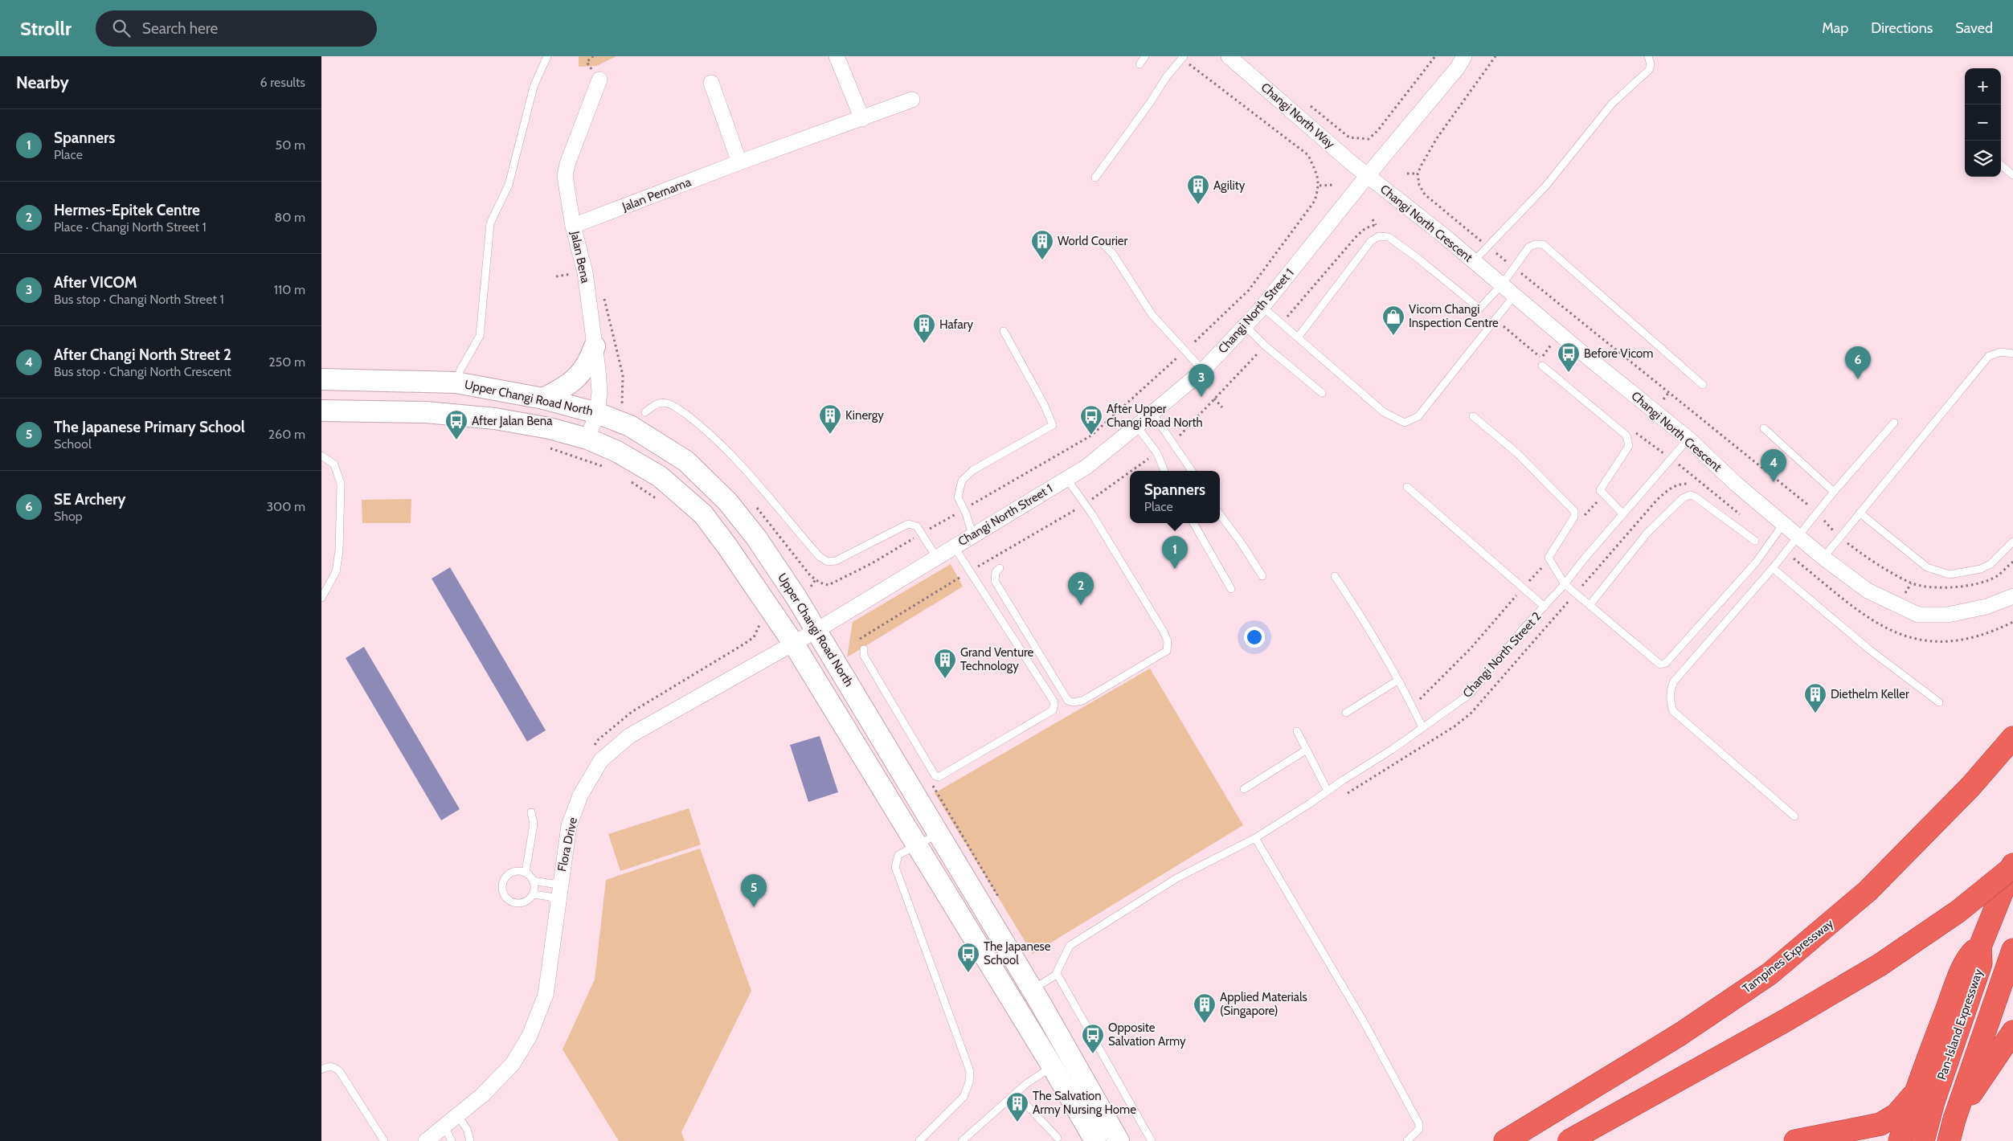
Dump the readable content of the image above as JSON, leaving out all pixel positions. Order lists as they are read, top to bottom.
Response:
{
  "streets": {
    "highway": ["Tampines Expressway", "Pan-Island Expressway"],
    "street": [
      "Changi North Way",
      "Jalan Pernama",
      "Changi North Crescent",
      "Jalan Bena",
      "Changi North Street 1",
      "Upper Changi Road North",
      "Flora Drive"
    ],
    "lane": ["Changi North Street 2"]
  },
  "crossings": [
    ["Changi North Way", "Changi North Crescent"],
    ["Changi North Way", "Changi North Street 1"],
    ["Jalan Pernama", "Jalan Bena"],
    ["Changi North Crescent", "Changi North Street 1"],
    ["Changi North Crescent", "Changi North Street 2"],
    ["Jalan Bena", "Upper Changi Road North"],
    ["Changi North Street 1", "Upper Changi Road North"],
    ["Changi North Street 1", "Flora Drive"],
    ["Upper Changi Road North", "Flora Drive"]
  ],
  "places": {
    "building": [
      "Agility",
      "World Courier",
      "Hafary",
      "Kinergy",
      "Grand Venture Technology",
      "Diethelm Keller",
      "Applied Materials (Singapore)",
      "The Salvation Army Nursing Home"
    ],
    "shop": ["Vicom Changi Inspection Centre"],
    "bus stop": [
      "Before Vicom",
      "After Upper Changi Road North",
      "After Jalan Bena",
      "The Japanese School",
      "Opposite Salvation Army"
    ]
  },
  "page": {
    "header": "Strollr",
    "search": "Search here",
    "nav": ["Map", "Directions", "Saved"],
    "heading": ["Nearby", "6 results"],
    "map_buttons": ["+", "−"],
    "list": [
      {
        "mark": "1",
        "name": "Spanners",
        "note": "Place",
        "value": "50 m"
      },
      {
        "mark": "2",
        "name": "Hermes-Epitek Centre",
        "note": "Place · Changi North Street 1",
        "value": "80 m"
      },
      {
        "mark": "3",
        "name": "After VICOM",
        "note": "Bus stop · Changi North Street 1",
        "value": "110 m"
      },
      {
        "mark": "4",
        "name": "After Changi North Street 2",
        "note": "Bus stop · Changi North Crescent",
        "value": "250 m"
      },
      {
        "mark": "5",
        "name": "The Japanese Primary School",
        "note": "School",
        "value": "260 m"
      },
      {
        "mark": "6",
        "name": "SE Archery",
        "note": "Shop",
        "value": "300 m"
      }
    ],
    "pins": [
      "6",
      "3",
      "4",
      "1",
      "2",
      "5"
    ],
    "popup": ["Spanners", "Place"]
  }
}
